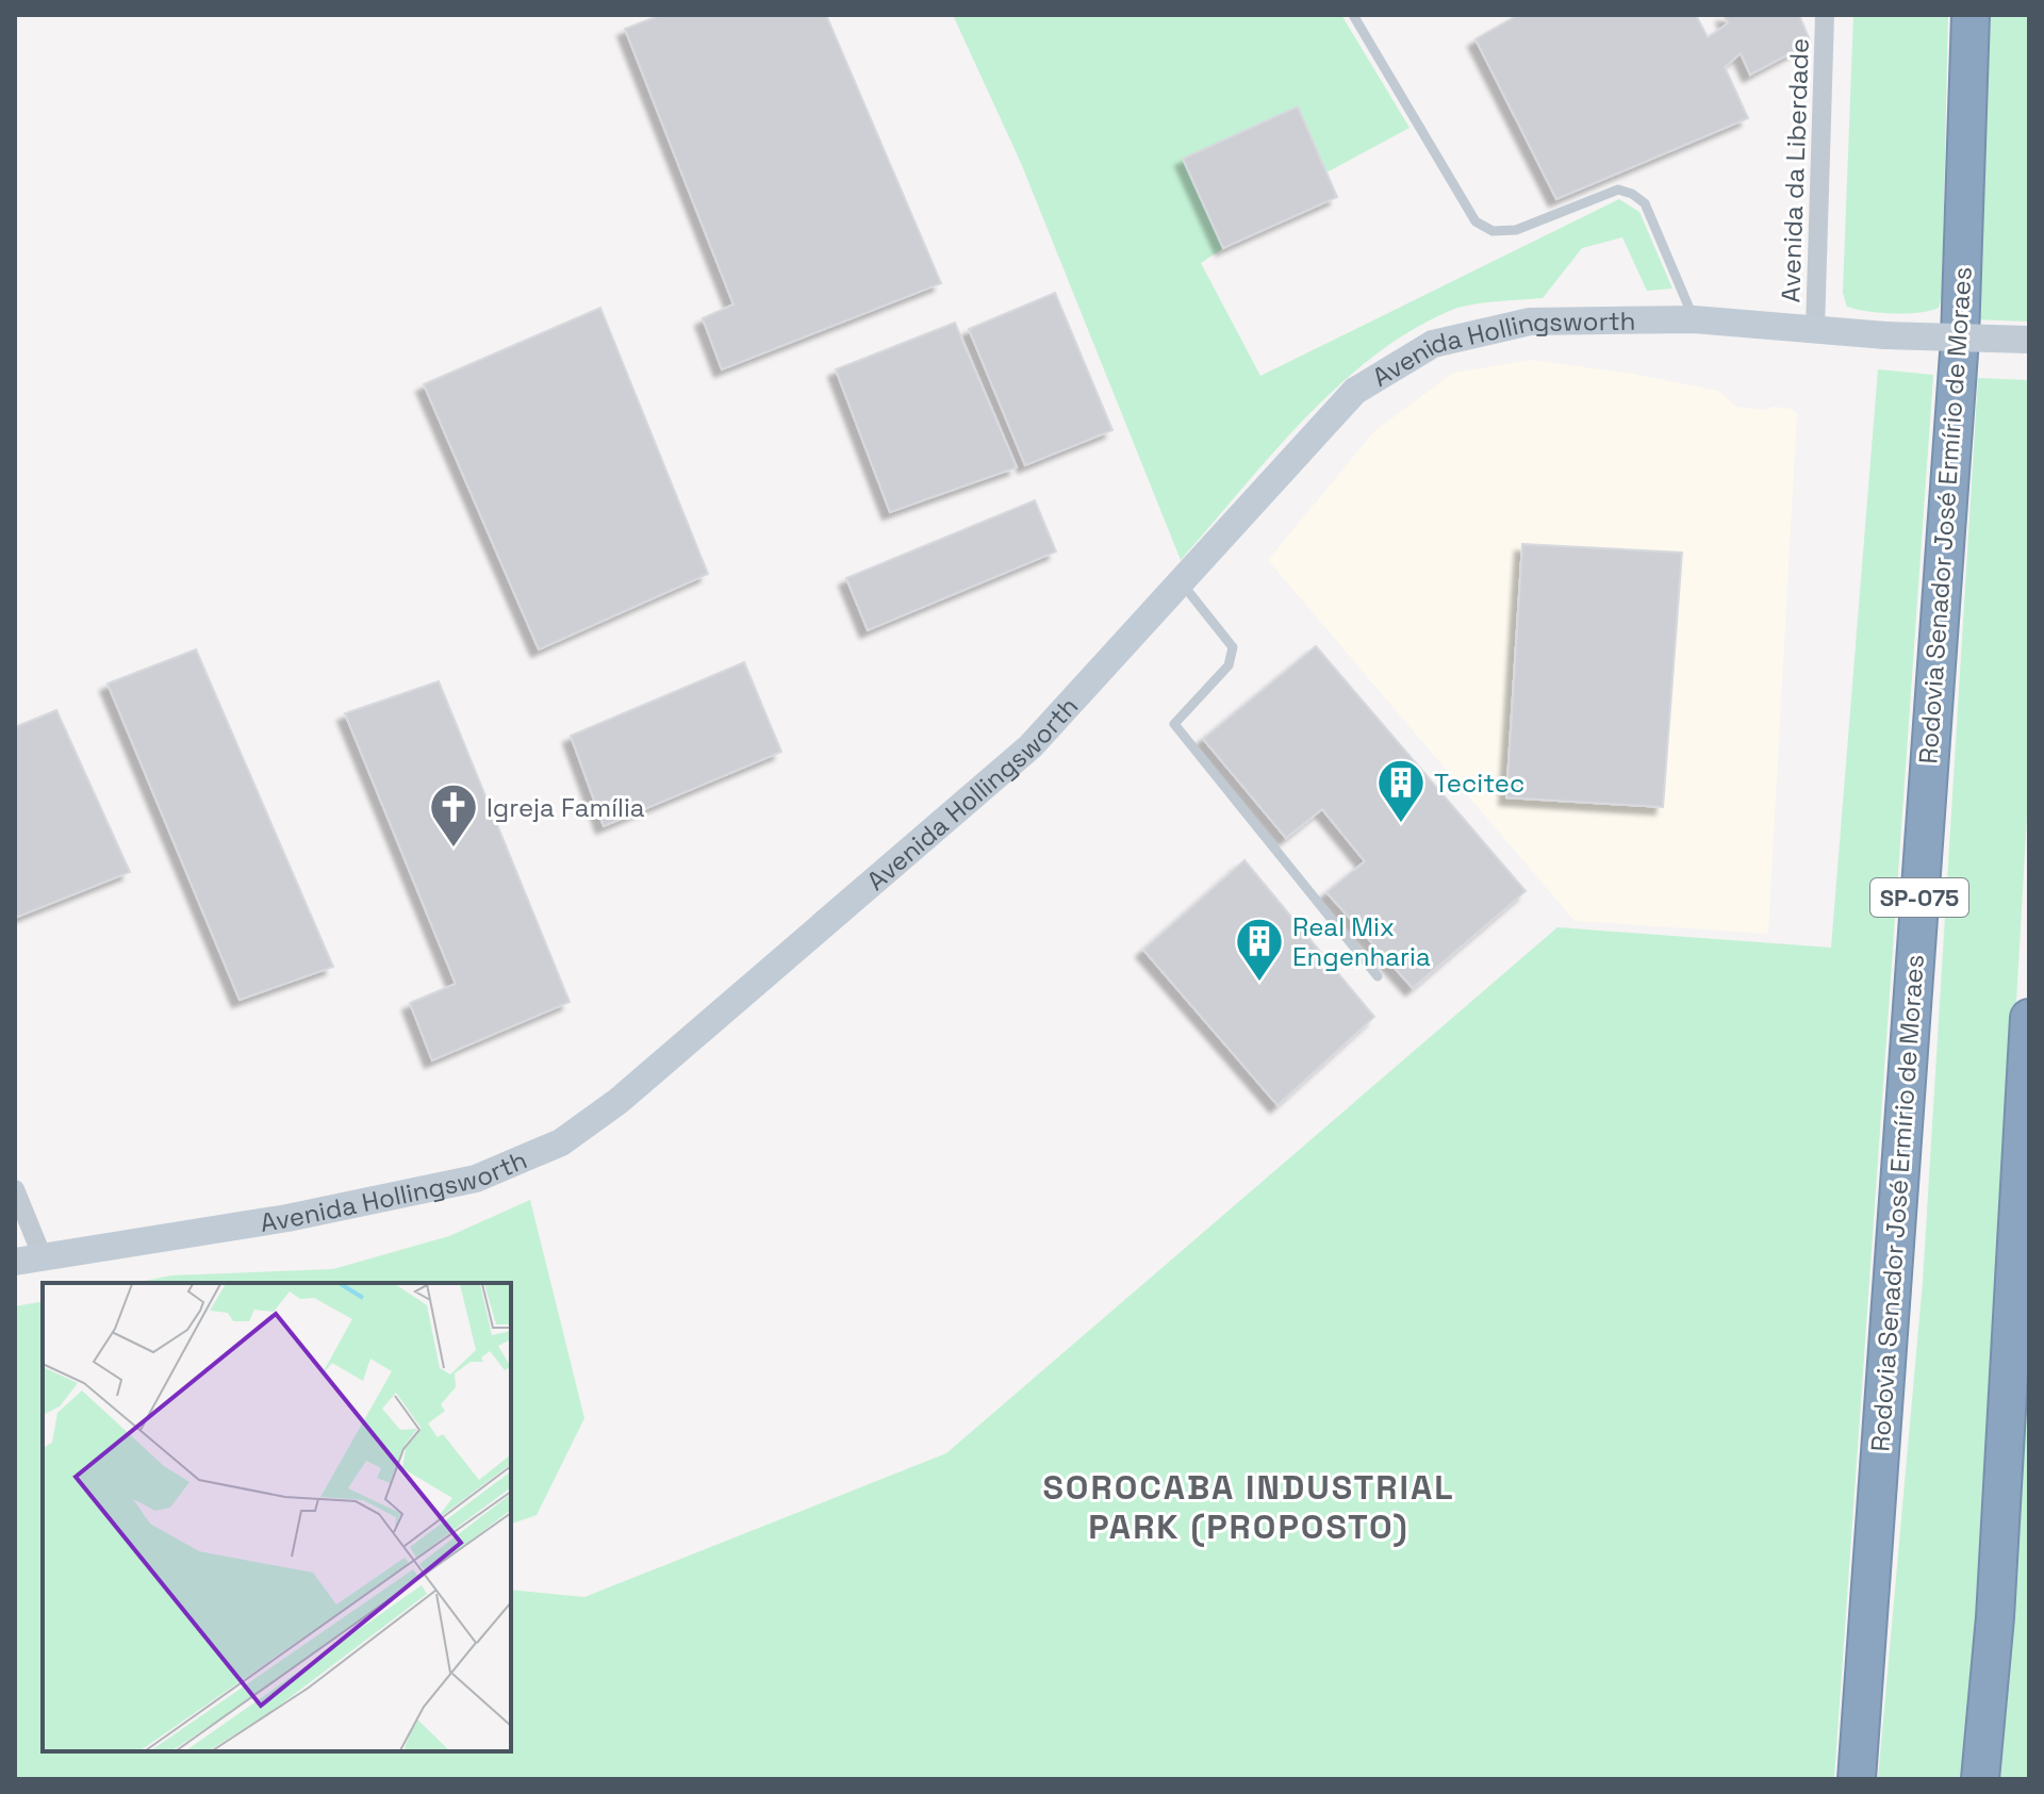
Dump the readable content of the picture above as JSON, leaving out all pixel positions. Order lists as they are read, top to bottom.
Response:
{
  "streets": {
    "highway": ["Rodovia Senador José Ermírio de Moraes", "SP-075"],
    "main road": ["Avenida Hollingsworth"],
    "street": ["Avenida da Liberdade"]
  },
  "crossings": [
    ["Avenida da Liberdade", "Avenida Hollingsworth"]
  ],
  "districts": ["SOROCABA INDUSTRIAL PARK (PROPOSTO)"],
  "places": {
    "building": ["Tecitec", "Real Mix Engenharia"],
    "church": ["Igreja Família"]
  }
}
